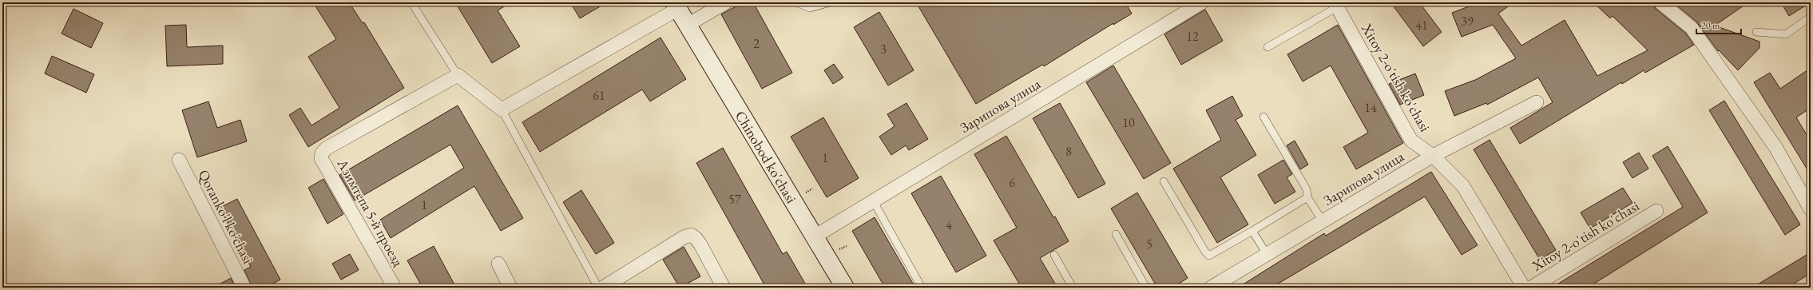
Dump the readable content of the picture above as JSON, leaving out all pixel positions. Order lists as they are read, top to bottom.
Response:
{
  "streets": {
    "main road": ["Chinobod ko'chasi"],
    "street": [
      "Xitoy 2-o'tish ko'chasi",
      "Зарипова улица",
      "Азимтепа 5-й проезд",
      "Qoranko'l ko'chasi"
    ]
  },
  "crossings": [
    ["Xitoy 2-o'tish ko'chasi", "Зарипова улица"],
    ["Зарипова улица", "Chinobod ko'chasi"]
  ],
  "house_numbers": [
    "39",
    "41",
    "12",
    "2",
    "3",
    "61",
    "14",
    "10",
    "8",
    "1",
    "6",
    "57",
    "1",
    "4",
    "5"
  ],
  "scale_bar": "20 m"
}
